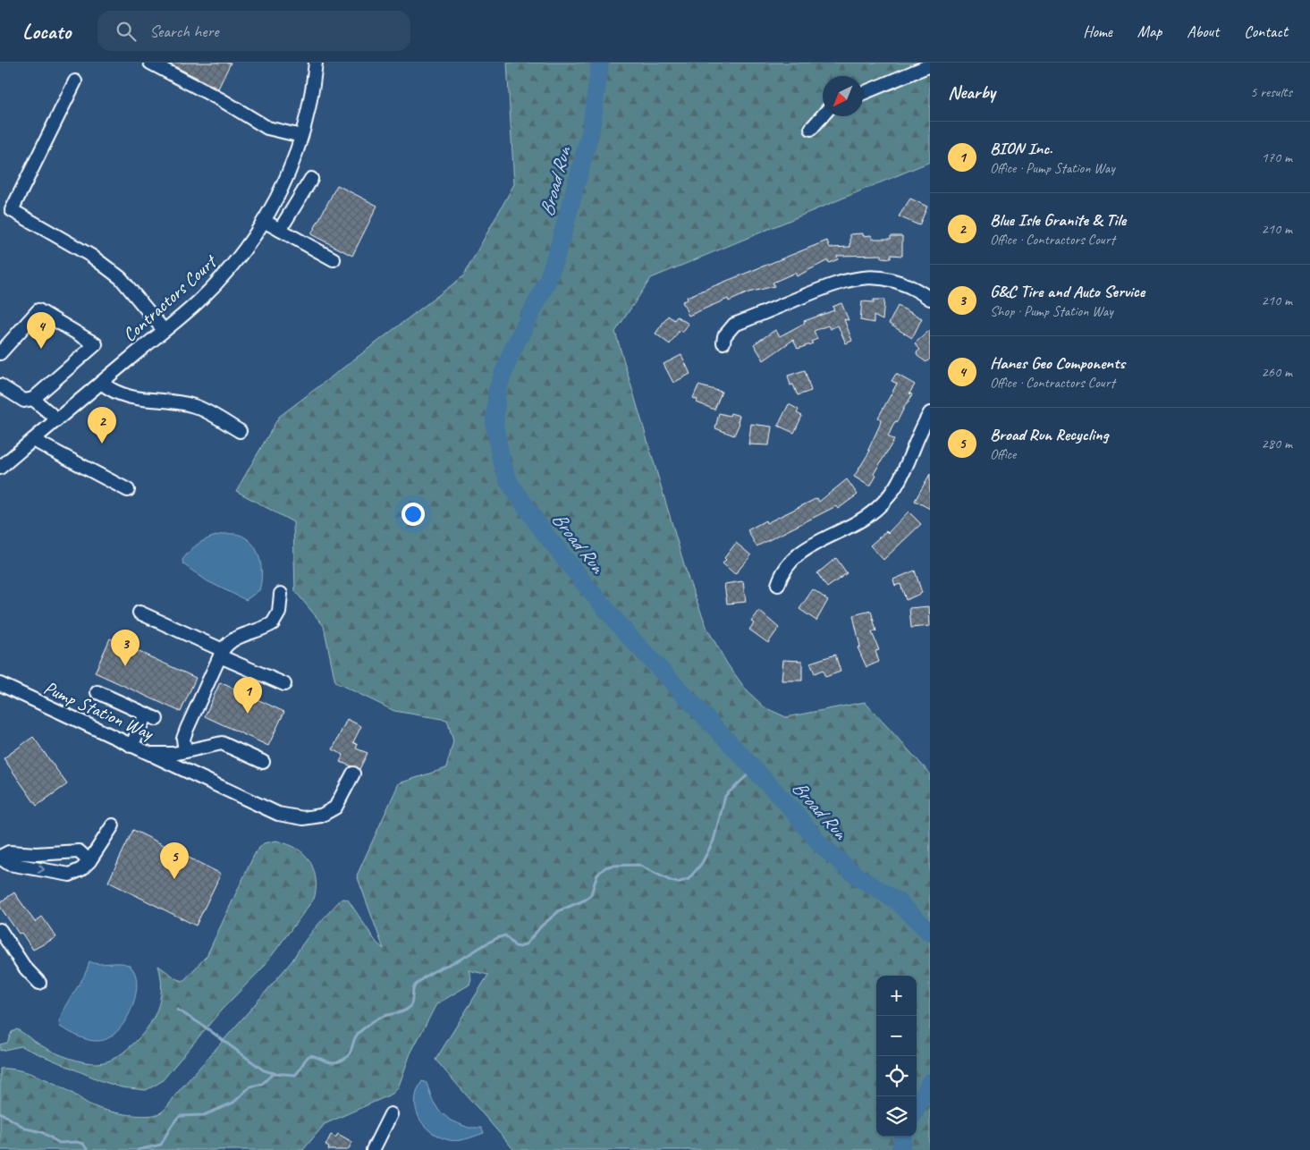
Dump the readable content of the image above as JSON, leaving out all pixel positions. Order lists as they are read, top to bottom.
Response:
{
  "streets": {
    "street": ["Contractors Court", "Pump Station Way"]
  },
  "water": ["Broad Run"],
  "north": "bottom left",
  "page": {
    "header": "Locato",
    "search": "Search here",
    "nav": [
      "Home",
      "Map",
      "About",
      "Contact"
    ],
    "heading": ["Nearby", "5 results"],
    "list": [
      {
        "mark": "1",
        "name": "BION Inc.",
        "note": "Office · Pump Station Way",
        "value": "170 m"
      },
      {
        "mark": "2",
        "name": "Blue Isle Granite & Tile",
        "note": "Office · Contractors Court",
        "value": "210 m"
      },
      {
        "mark": "3",
        "name": "G&C Tire and Auto Service",
        "note": "Shop · Pump Station Way",
        "value": "210 m"
      },
      {
        "mark": "4",
        "name": "Hanes Geo Components",
        "note": "Office · Contractors Court",
        "value": "260 m"
      },
      {
        "mark": "5",
        "name": "Broad Run Recycling",
        "note": "Office",
        "value": "280 m"
      }
    ],
    "pins": [
      "4",
      "2",
      "3",
      "1",
      "5"
    ],
    "map_buttons": ["+", "−"]
  }
}
